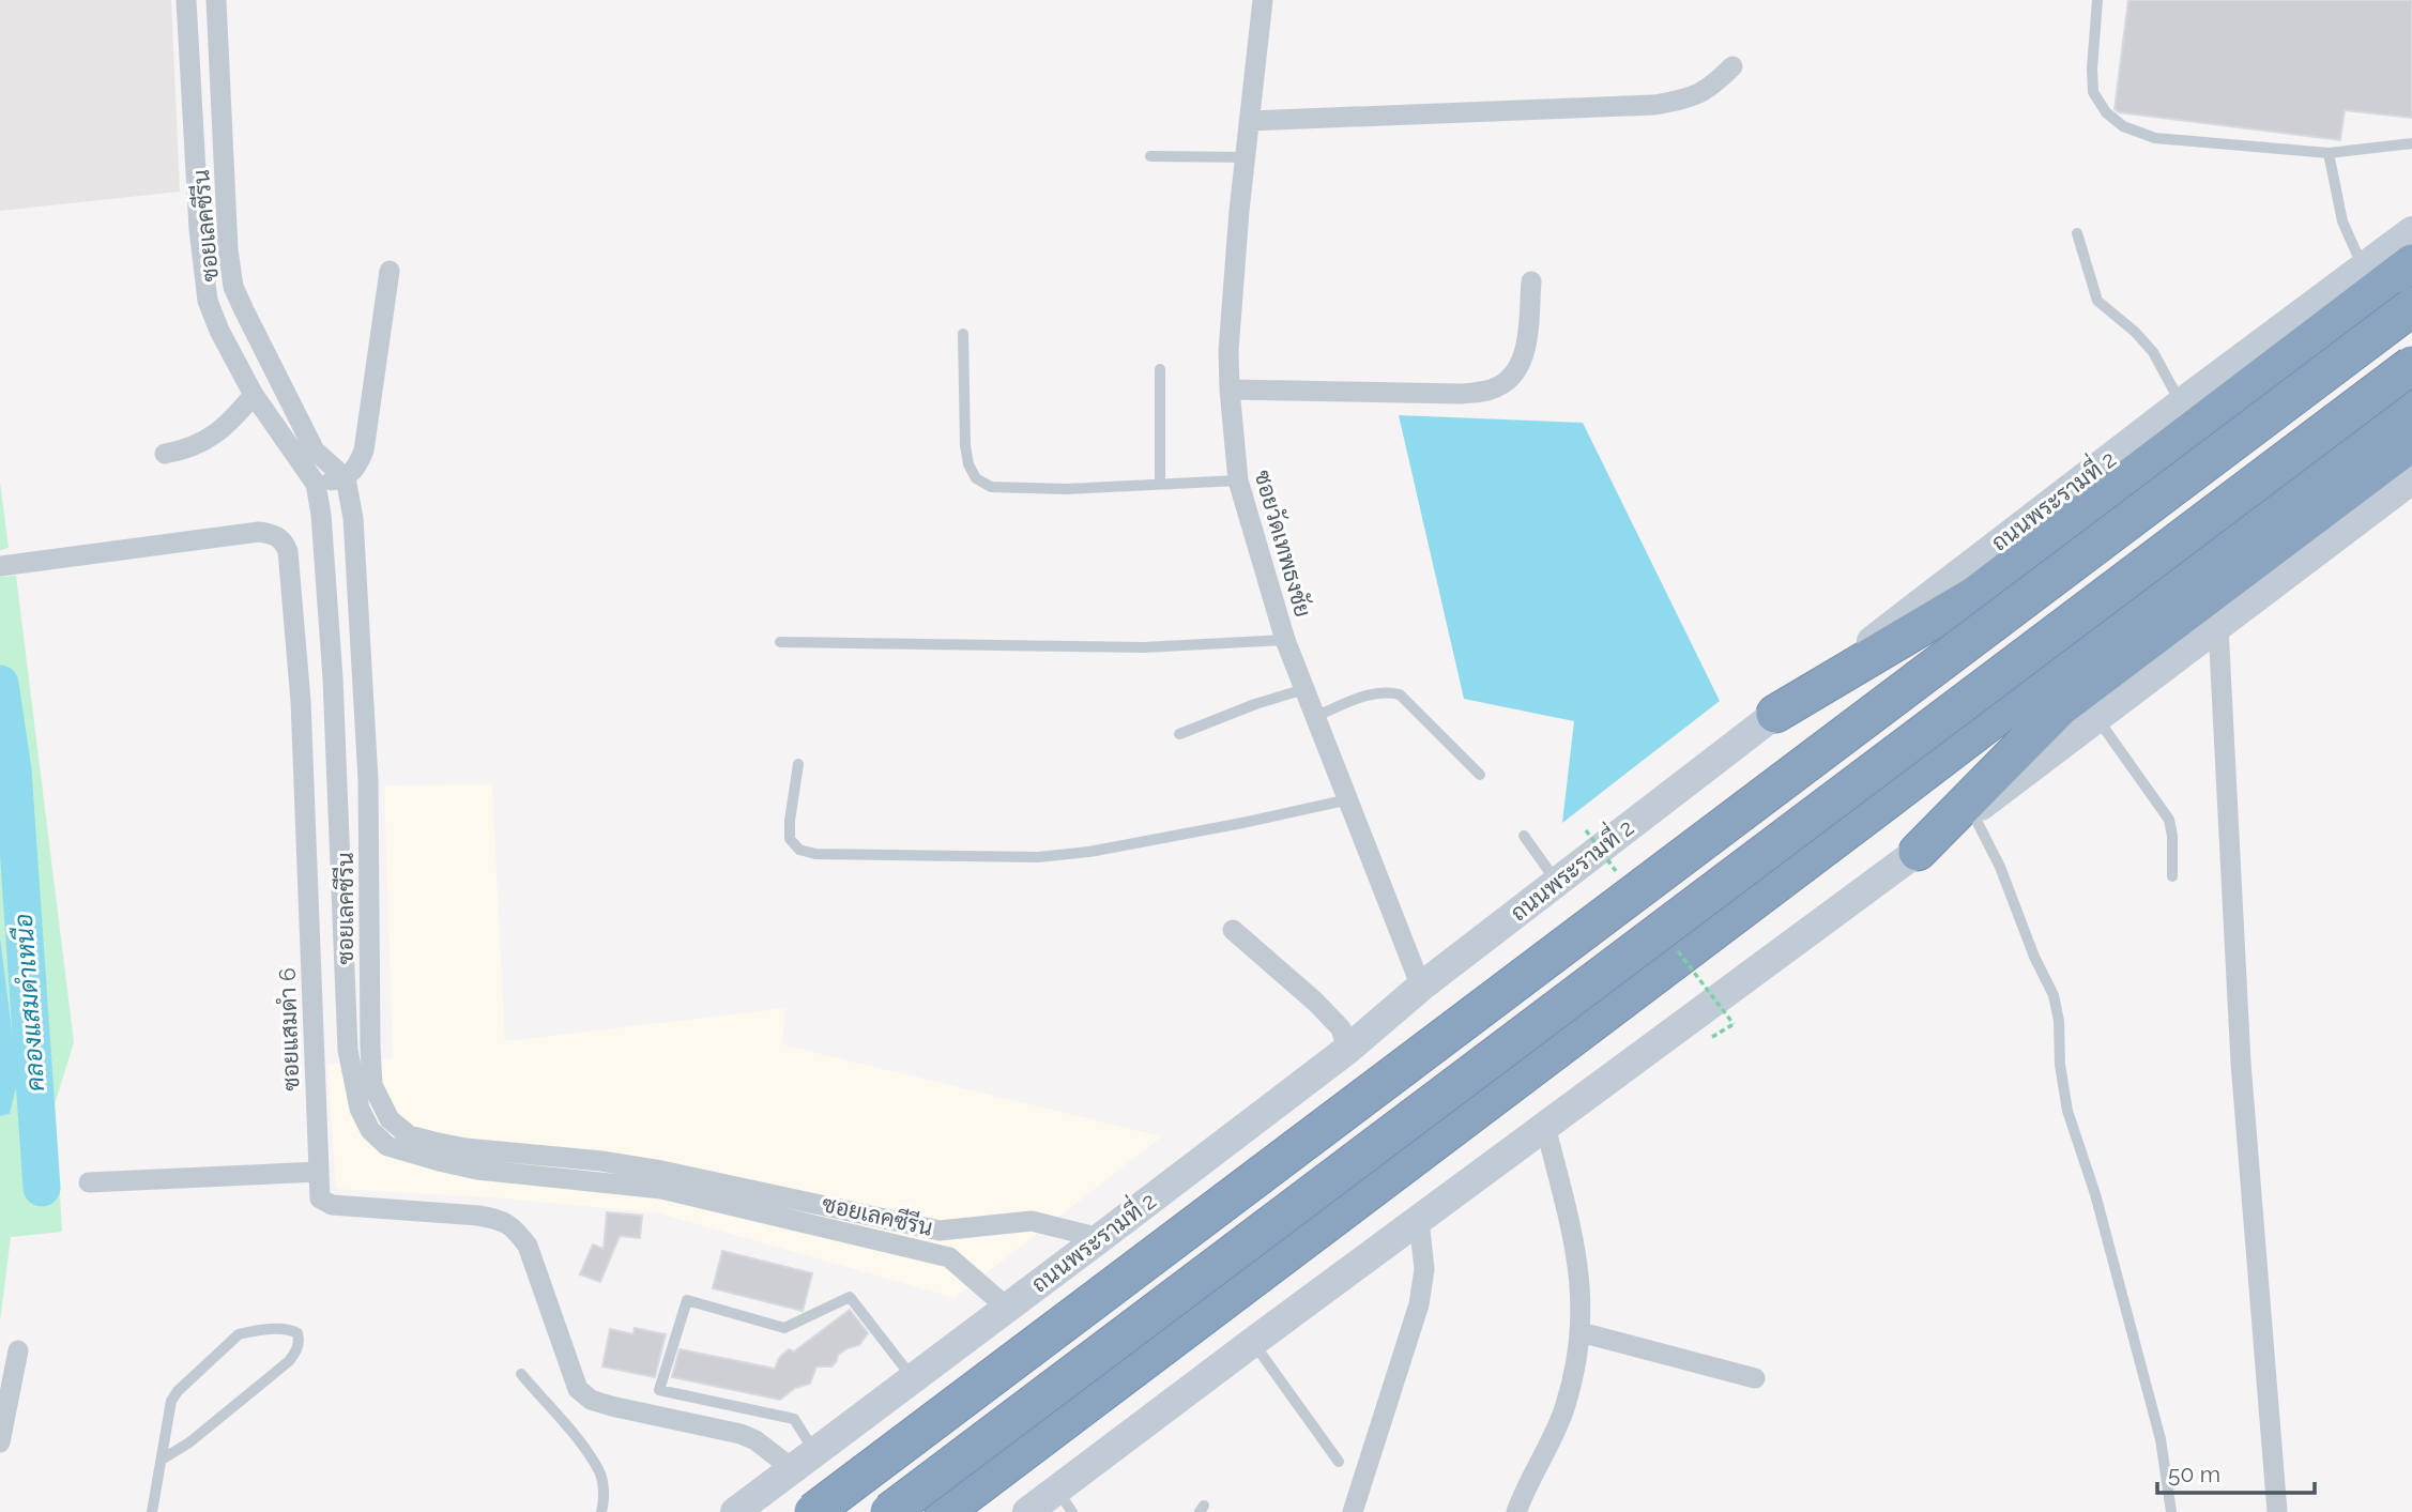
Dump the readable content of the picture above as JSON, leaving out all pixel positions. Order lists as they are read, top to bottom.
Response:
{
  "streets": {
    "main road": ["ถนนพระรามที่ 2"],
    "street": ["ซอยเลคซีรีน", "ซอยวัดเทพธงชัย", "ซอยแสมดำ 6"]
  },
  "crossings": [
    ["ซอยเลคซีรีน", "ถนนพระรามที่ 2"],
    ["ถนนพระรามที่ 2", "ซอยวัดเทพธงชัย"],
    ["ถนนพระรามที่ 2", "ซอยแสมดำ 6"]
  ],
  "water": ["คลองแสมดำเหนือ"],
  "scale_bar": "50 m"
}
